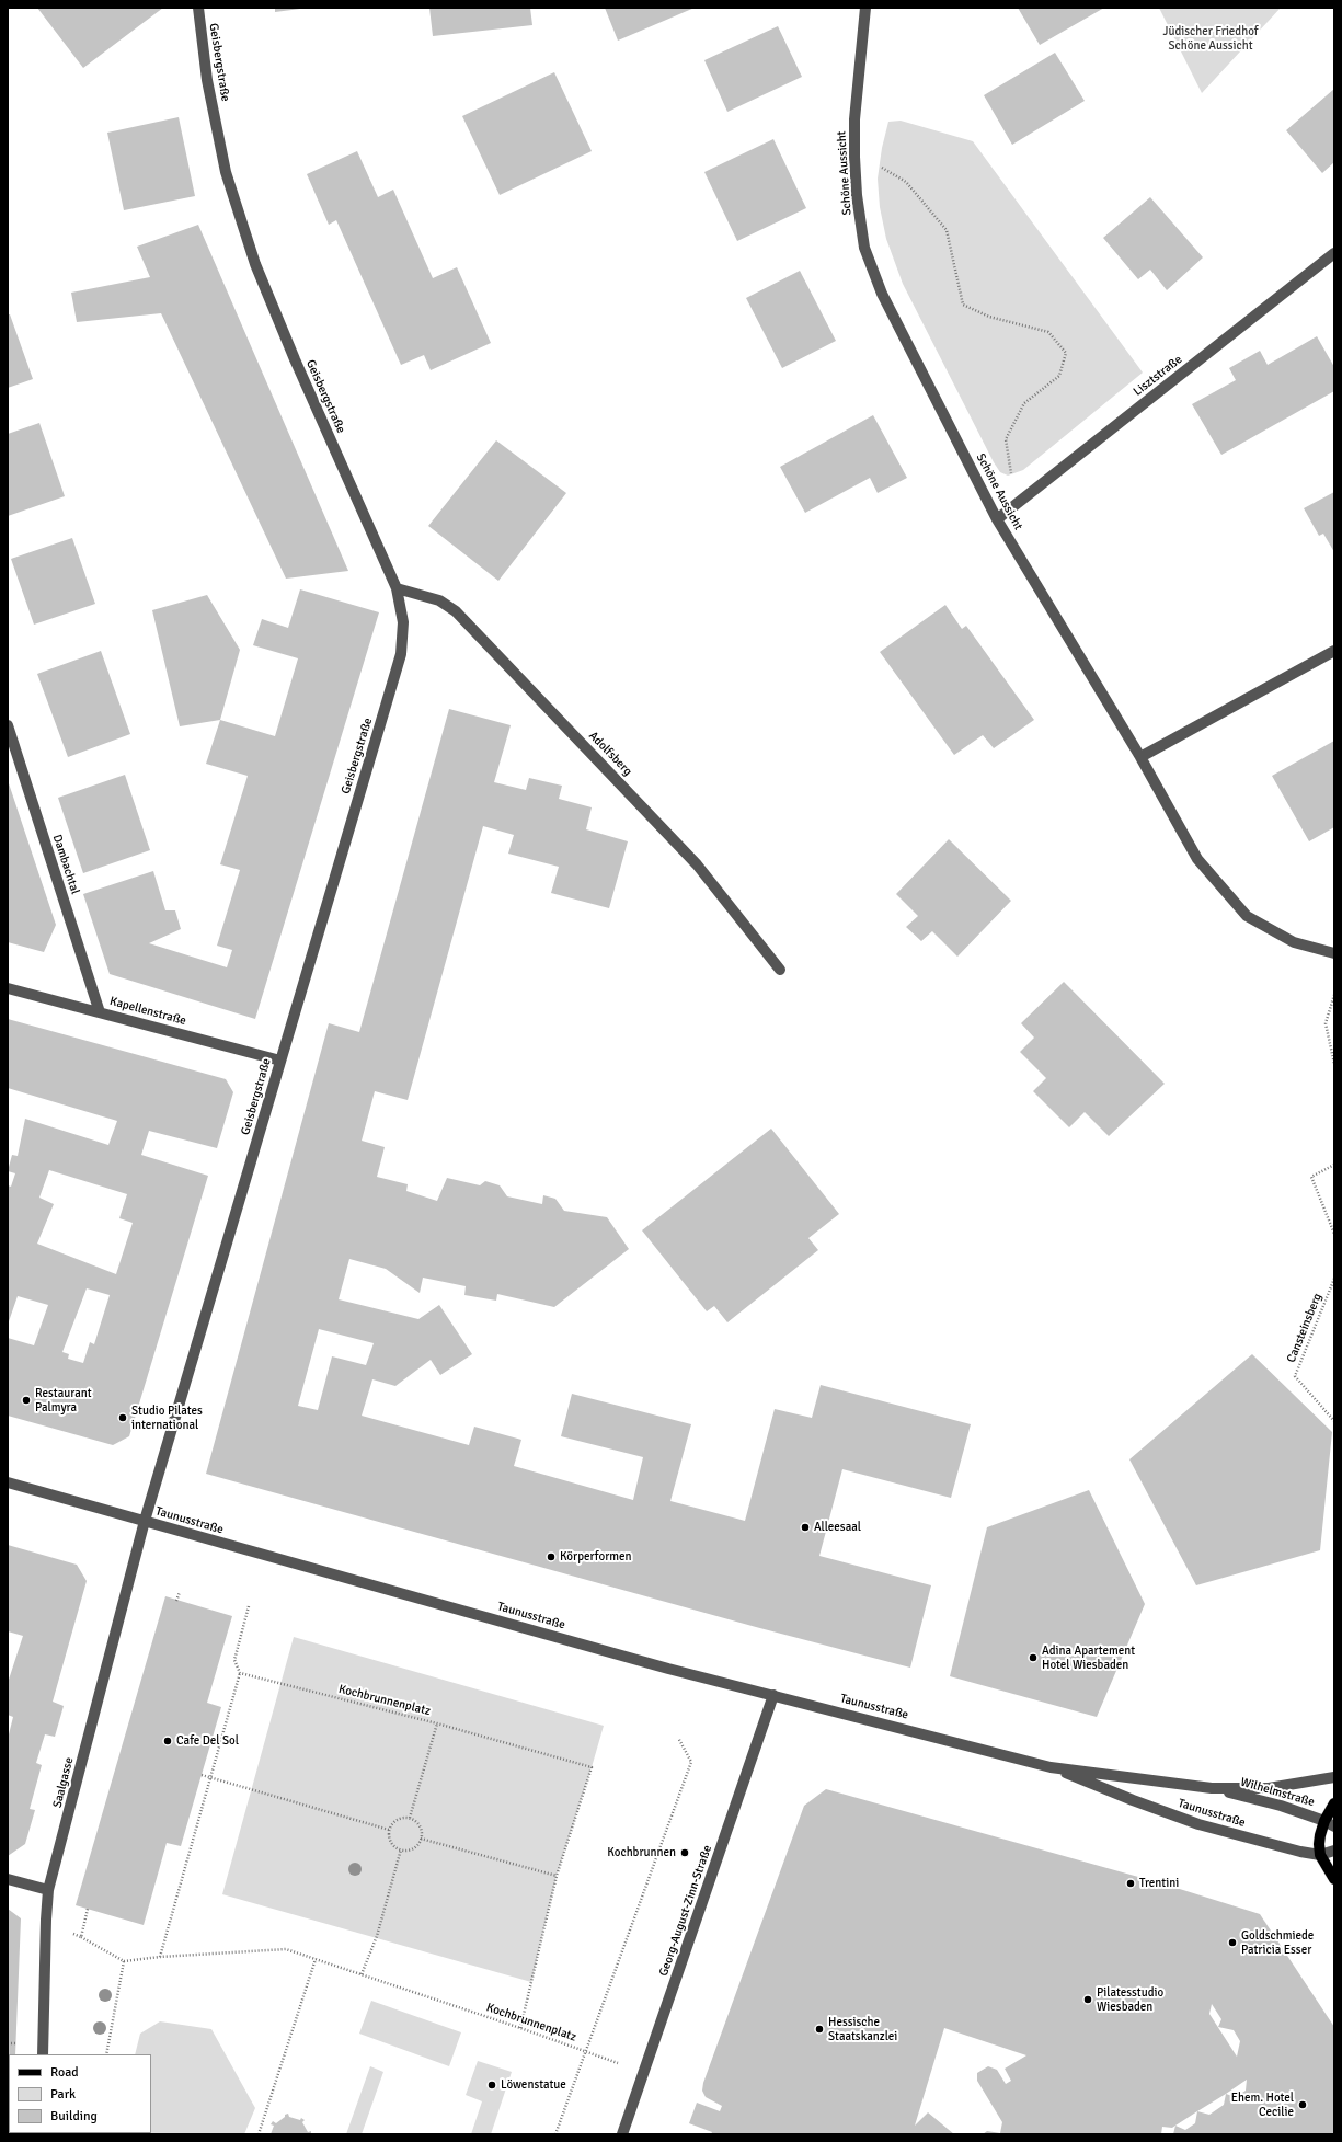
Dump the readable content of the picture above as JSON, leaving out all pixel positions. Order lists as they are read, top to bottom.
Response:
{
  "streets": {
    "street": [
      "Geisbergstraße",
      "Schöne Aussicht",
      "Lisztstraße",
      "Adolfsberg",
      "Dambachtal",
      "Kapellenstraße",
      "Taunusstraße",
      "Saalgasse",
      "Wilhelmstraße",
      "Georg-August-Zinn-Straße"
    ],
    "path": ["Cansteinsberg", "Kochbrunnenplatz"]
  },
  "crossings": [
    ["Geisbergstraße", "Adolfsberg"],
    ["Geisbergstraße", "Kapellenstraße"],
    ["Geisbergstraße", "Taunusstraße"],
    ["Geisbergstraße", "Saalgasse"],
    ["Schöne Aussicht", "Lisztstraße"],
    ["Dambachtal", "Kapellenstraße"],
    ["Taunusstraße", "Saalgasse"],
    ["Taunusstraße", "Wilhelmstraße"],
    ["Taunusstraße", "Georg-August-Zinn-Straße"]
  ],
  "parks": ["Jüdischer Friedhof Schöne Aussicht"],
  "places": [
    "Restaurant Palmyra",
    "Studio Pilates international",
    "Alleesaal",
    "Körperformen",
    "Adina Apartement Hotel Wiesbaden",
    "Cafe Del Sol",
    "Kochbrunnen",
    "Trentini",
    "Goldschmiede Patricia Esser",
    "Pilatesstudio Wiesbaden",
    "Hessische Staatskanzlei",
    "Löwenstatue",
    "Ehem. Hotel Cecilie"
  ],
  "legend": ["Road", "Park", "Building"]
}
